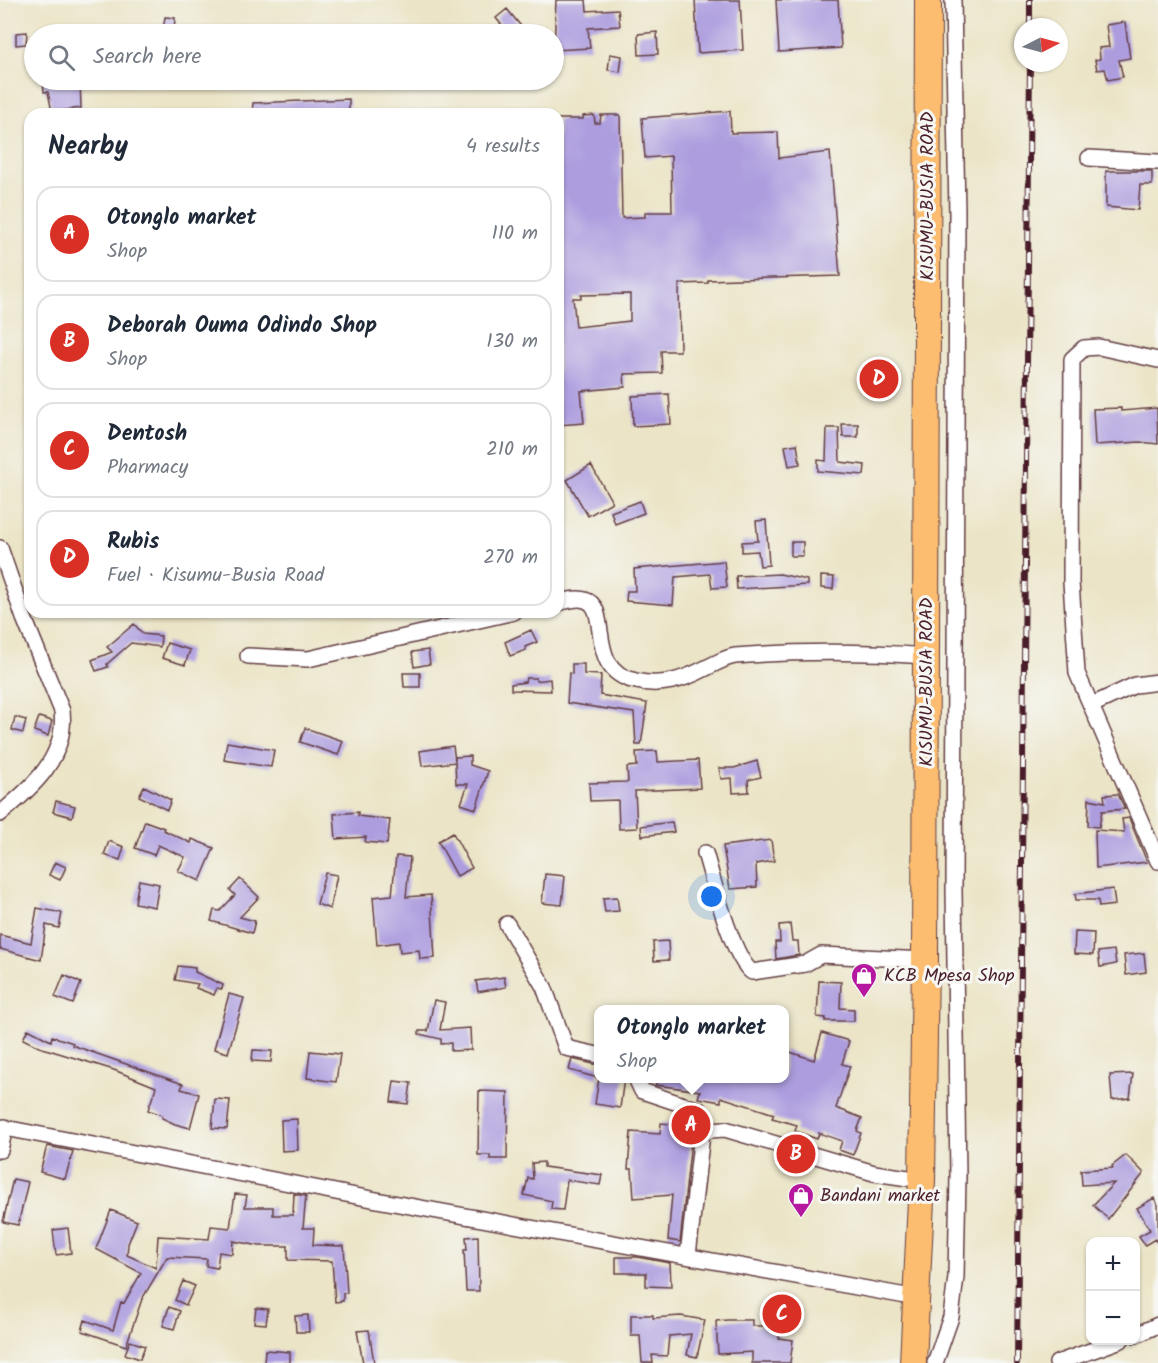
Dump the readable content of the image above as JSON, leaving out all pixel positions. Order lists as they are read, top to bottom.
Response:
{
  "streets": {
    "highway": ["KISUMU-BUSIA ROAD"]
  },
  "places": {
    "shop": ["KCB Mpesa Shop", "Bandani market"]
  },
  "north": "right",
  "page": {
    "search": "Search here",
    "heading": ["Nearby", "4 results"],
    "list": [
      {
        "mark": "A",
        "name": "Otonglo market",
        "note": "Shop",
        "value": "110 m"
      },
      {
        "mark": "B",
        "name": "Deborah Ouma Odindo Shop",
        "note": "Shop",
        "value": "130 m"
      },
      {
        "mark": "C",
        "name": "Dentosh",
        "note": "Pharmacy",
        "value": "210 m"
      },
      {
        "mark": "D",
        "name": "Rubis",
        "note": "Fuel · Kisumu-Busia Road",
        "value": "270 m"
      }
    ],
    "pins": [
      "D",
      "A",
      "B",
      "C"
    ],
    "popup": ["Otonglo market", "Shop"],
    "map_buttons": ["+", "−"]
  }
}
